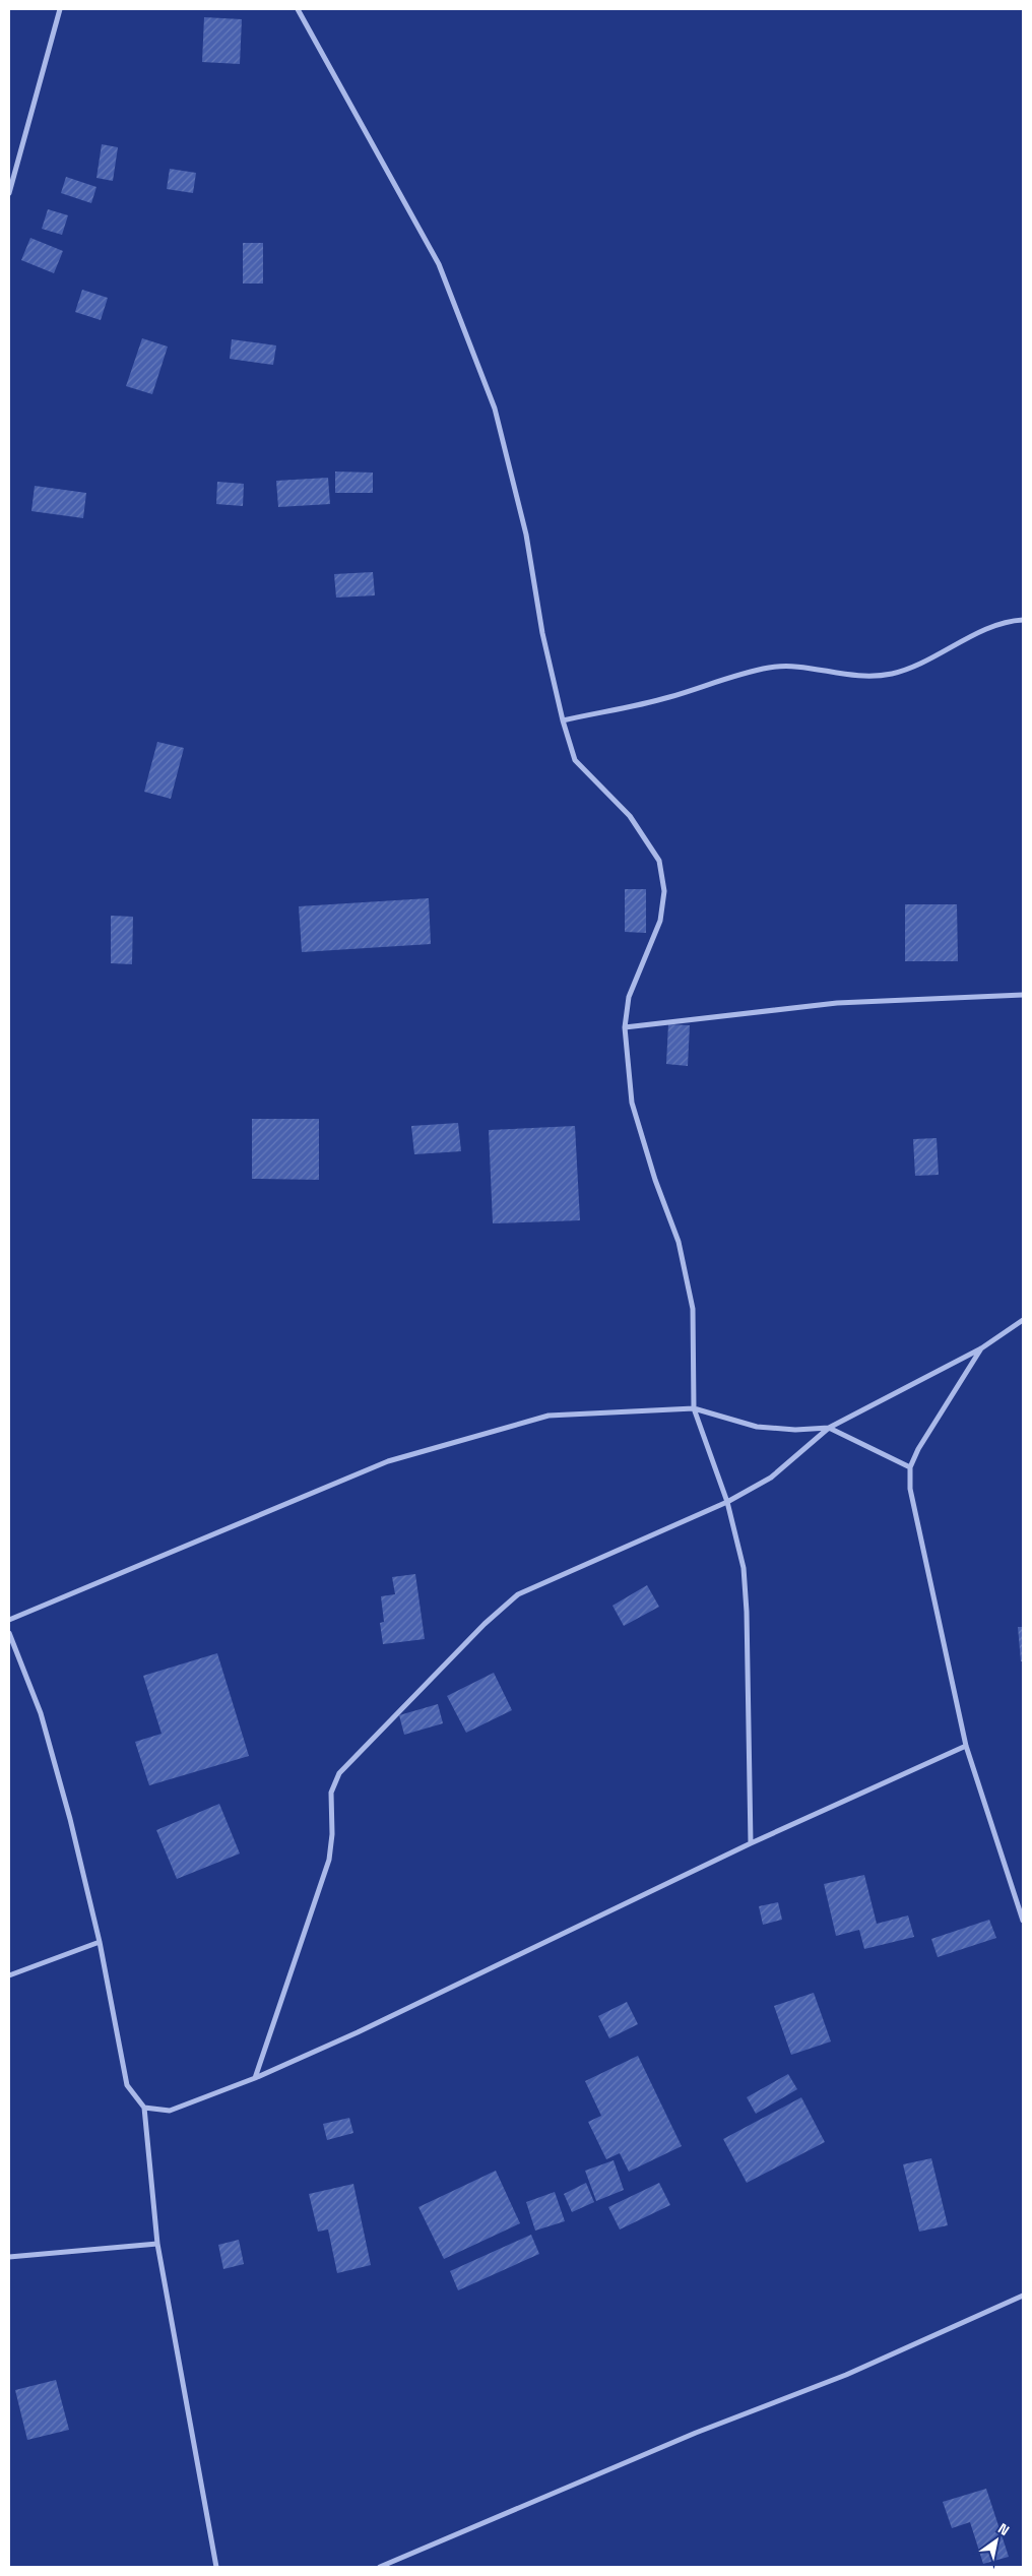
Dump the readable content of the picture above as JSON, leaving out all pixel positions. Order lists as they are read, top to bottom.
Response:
{
  "north": "top right"
}
